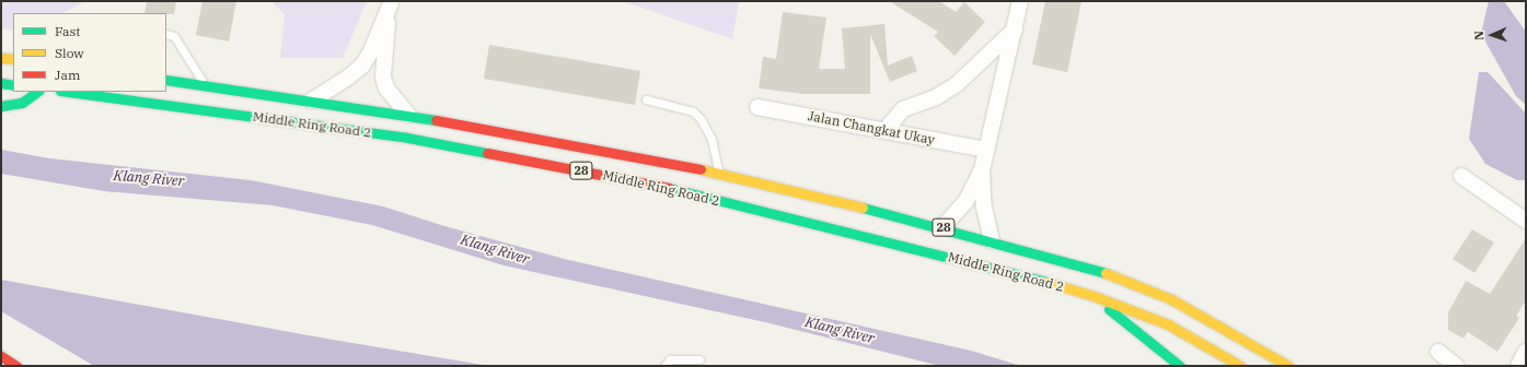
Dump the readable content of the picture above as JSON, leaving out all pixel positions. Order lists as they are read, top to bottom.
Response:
{
  "streets": {
    "main road": ["Middle Ring Road 2", "28"],
    "street": ["Jalan Changkat Ukay"]
  },
  "water": ["Klang River"],
  "legend": ["Fast", "Slow", "Jam"],
  "north": "left"
}
